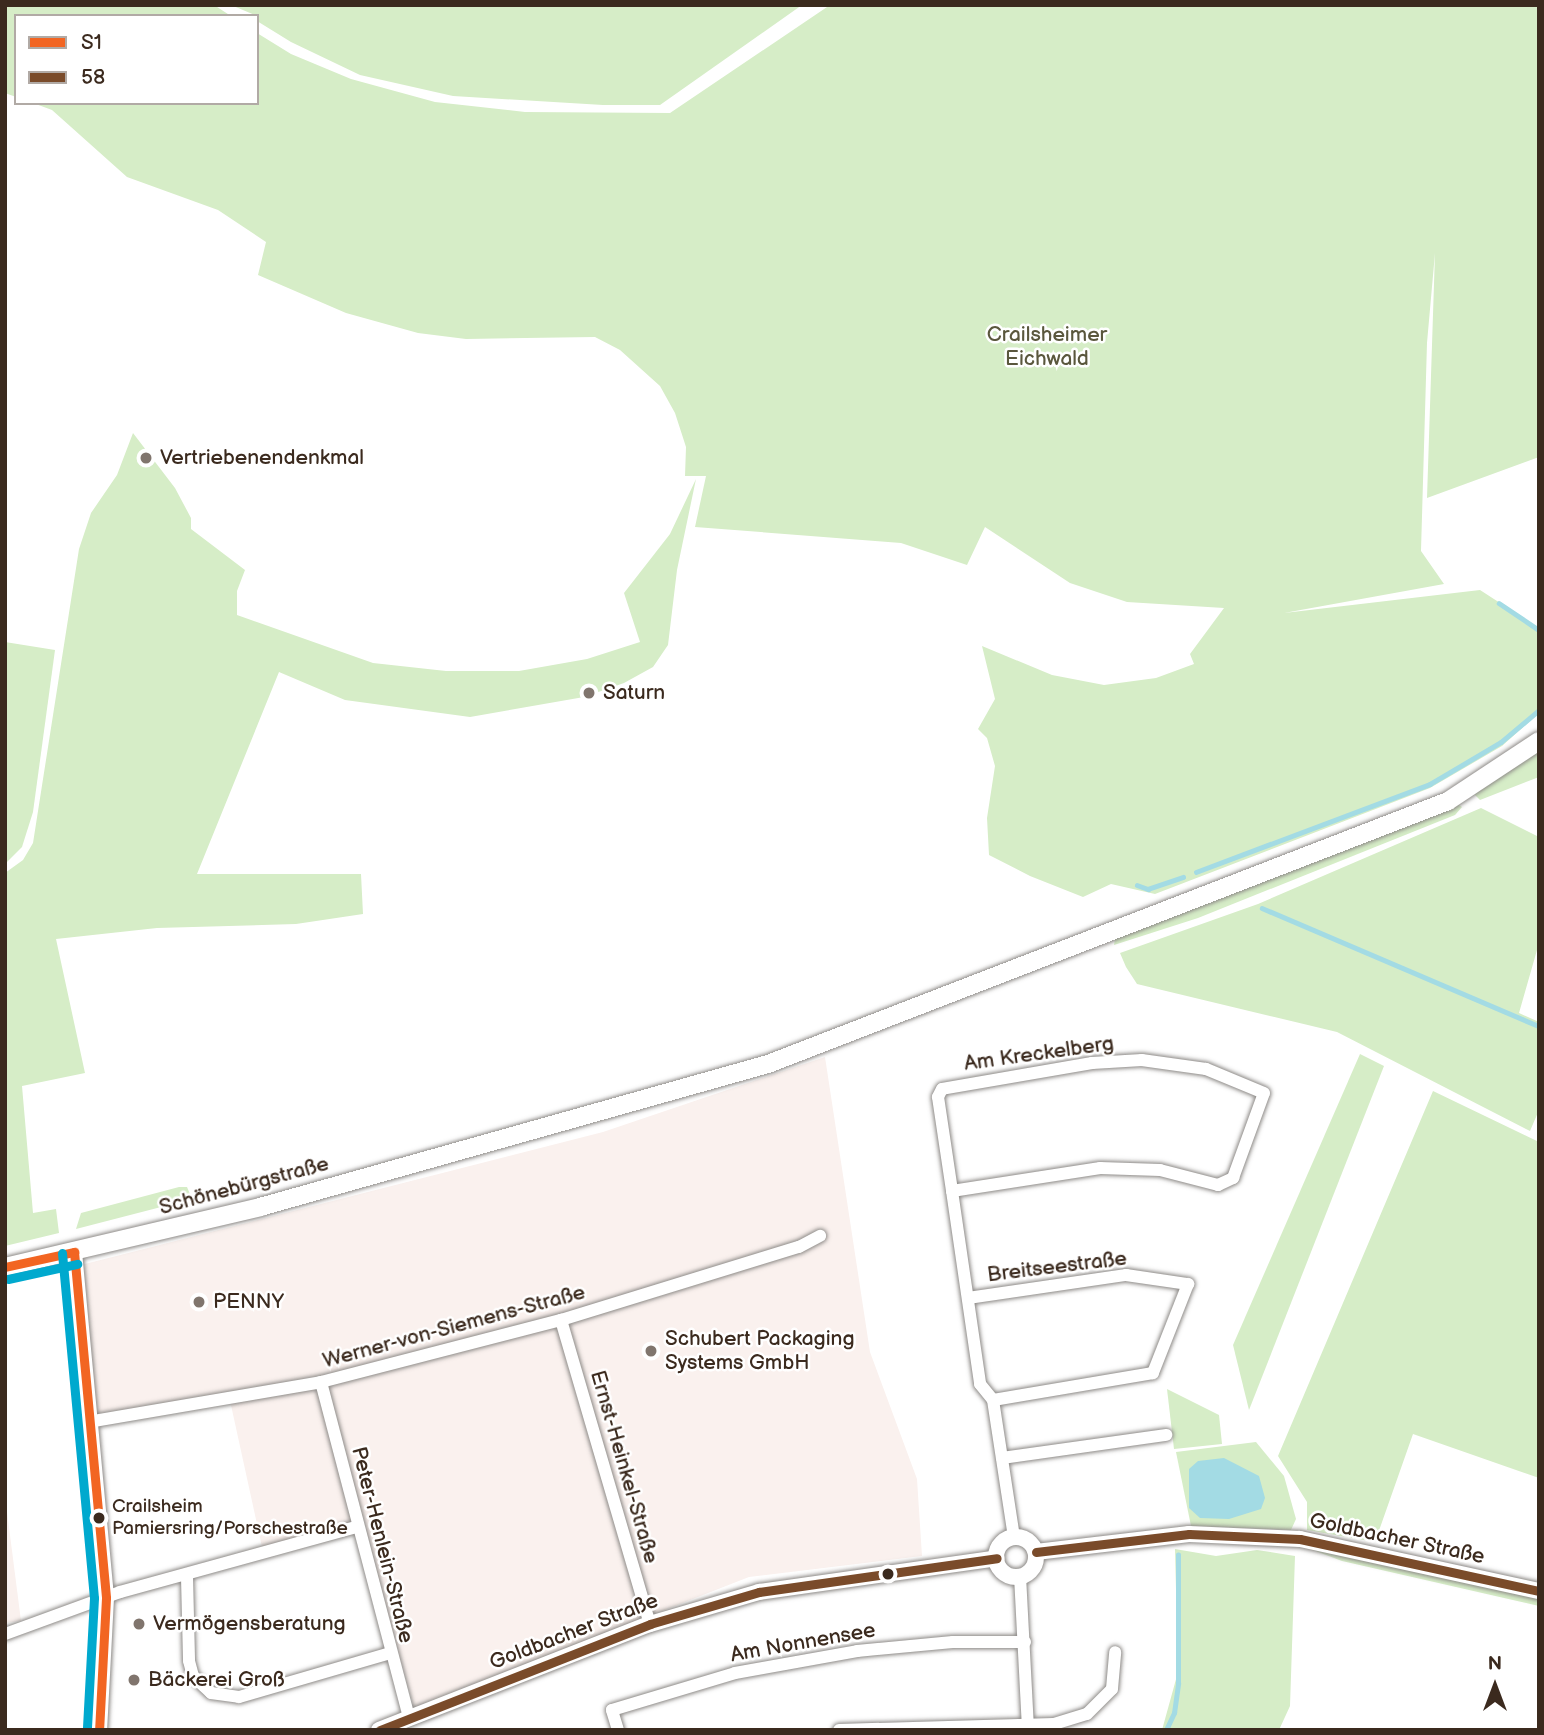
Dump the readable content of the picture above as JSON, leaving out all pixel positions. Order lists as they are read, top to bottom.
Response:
{
  "streets": {
    "main road": ["Schönebürgstraße"],
    "street": [
      "Am Kreckelberg",
      "Breitseestraße",
      "Werner-von-Siemens-Straße",
      "Ernst-Heinkel-Straße",
      "Goldbacher Straße",
      "Peter-Henlein-Straße",
      "Am Nonnensee"
    ]
  },
  "crossings": [
    ["Werner-von-Siemens-Straße", "Ernst-Heinkel-Straße"],
    ["Werner-von-Siemens-Straße", "Peter-Henlein-Straße"],
    ["Ernst-Heinkel-Straße", "Goldbacher Straße"],
    ["Goldbacher Straße", "Peter-Henlein-Straße"]
  ],
  "parks": ["Crailsheimer Eichwald"],
  "places": [
    "Vertriebenendenkmal",
    "Saturn",
    "PENNY",
    "Schubert Packaging Systems GmbH",
    "Crailsheim Pamiersring/Porschestraße",
    "Vermögensberatung",
    "Bäckerei Groß"
  ],
  "lines": ["transit line S1", "transit line 58"],
  "legend": ["S1", "58"],
  "north": "top"
}
